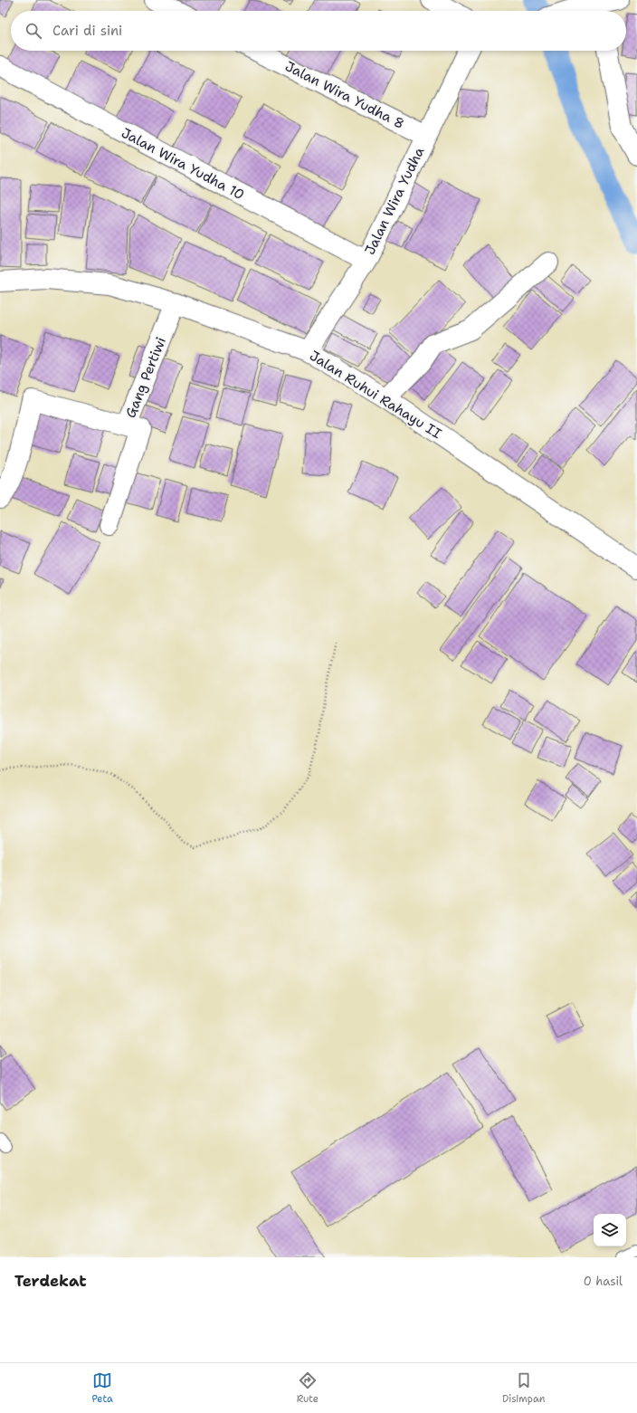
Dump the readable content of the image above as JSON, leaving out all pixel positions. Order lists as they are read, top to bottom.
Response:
{
  "streets": {
    "street": [
      "Jalan Wira Yudha 8",
      "Jalan Wira Yudha 10",
      "Jalan Wira Yudha",
      "Gang Pertiwi",
      "Jalan Ruhui Rahayu II"
    ]
  },
  "crossings": [
    ["Jalan Wira Yudha 8", "Jalan Wira Yudha"],
    ["Jalan Wira Yudha 10", "Jalan Wira Yudha"],
    ["Jalan Wira Yudha", "Jalan Ruhui Rahayu II"],
    ["Gang Pertiwi", "Jalan Ruhui Rahayu II"]
  ],
  "page": {
    "search": "Cari di sini",
    "heading": ["Terdekat", "0 hasil"],
    "nav": ["Peta", "Rute", "Disimpan"]
  }
}
